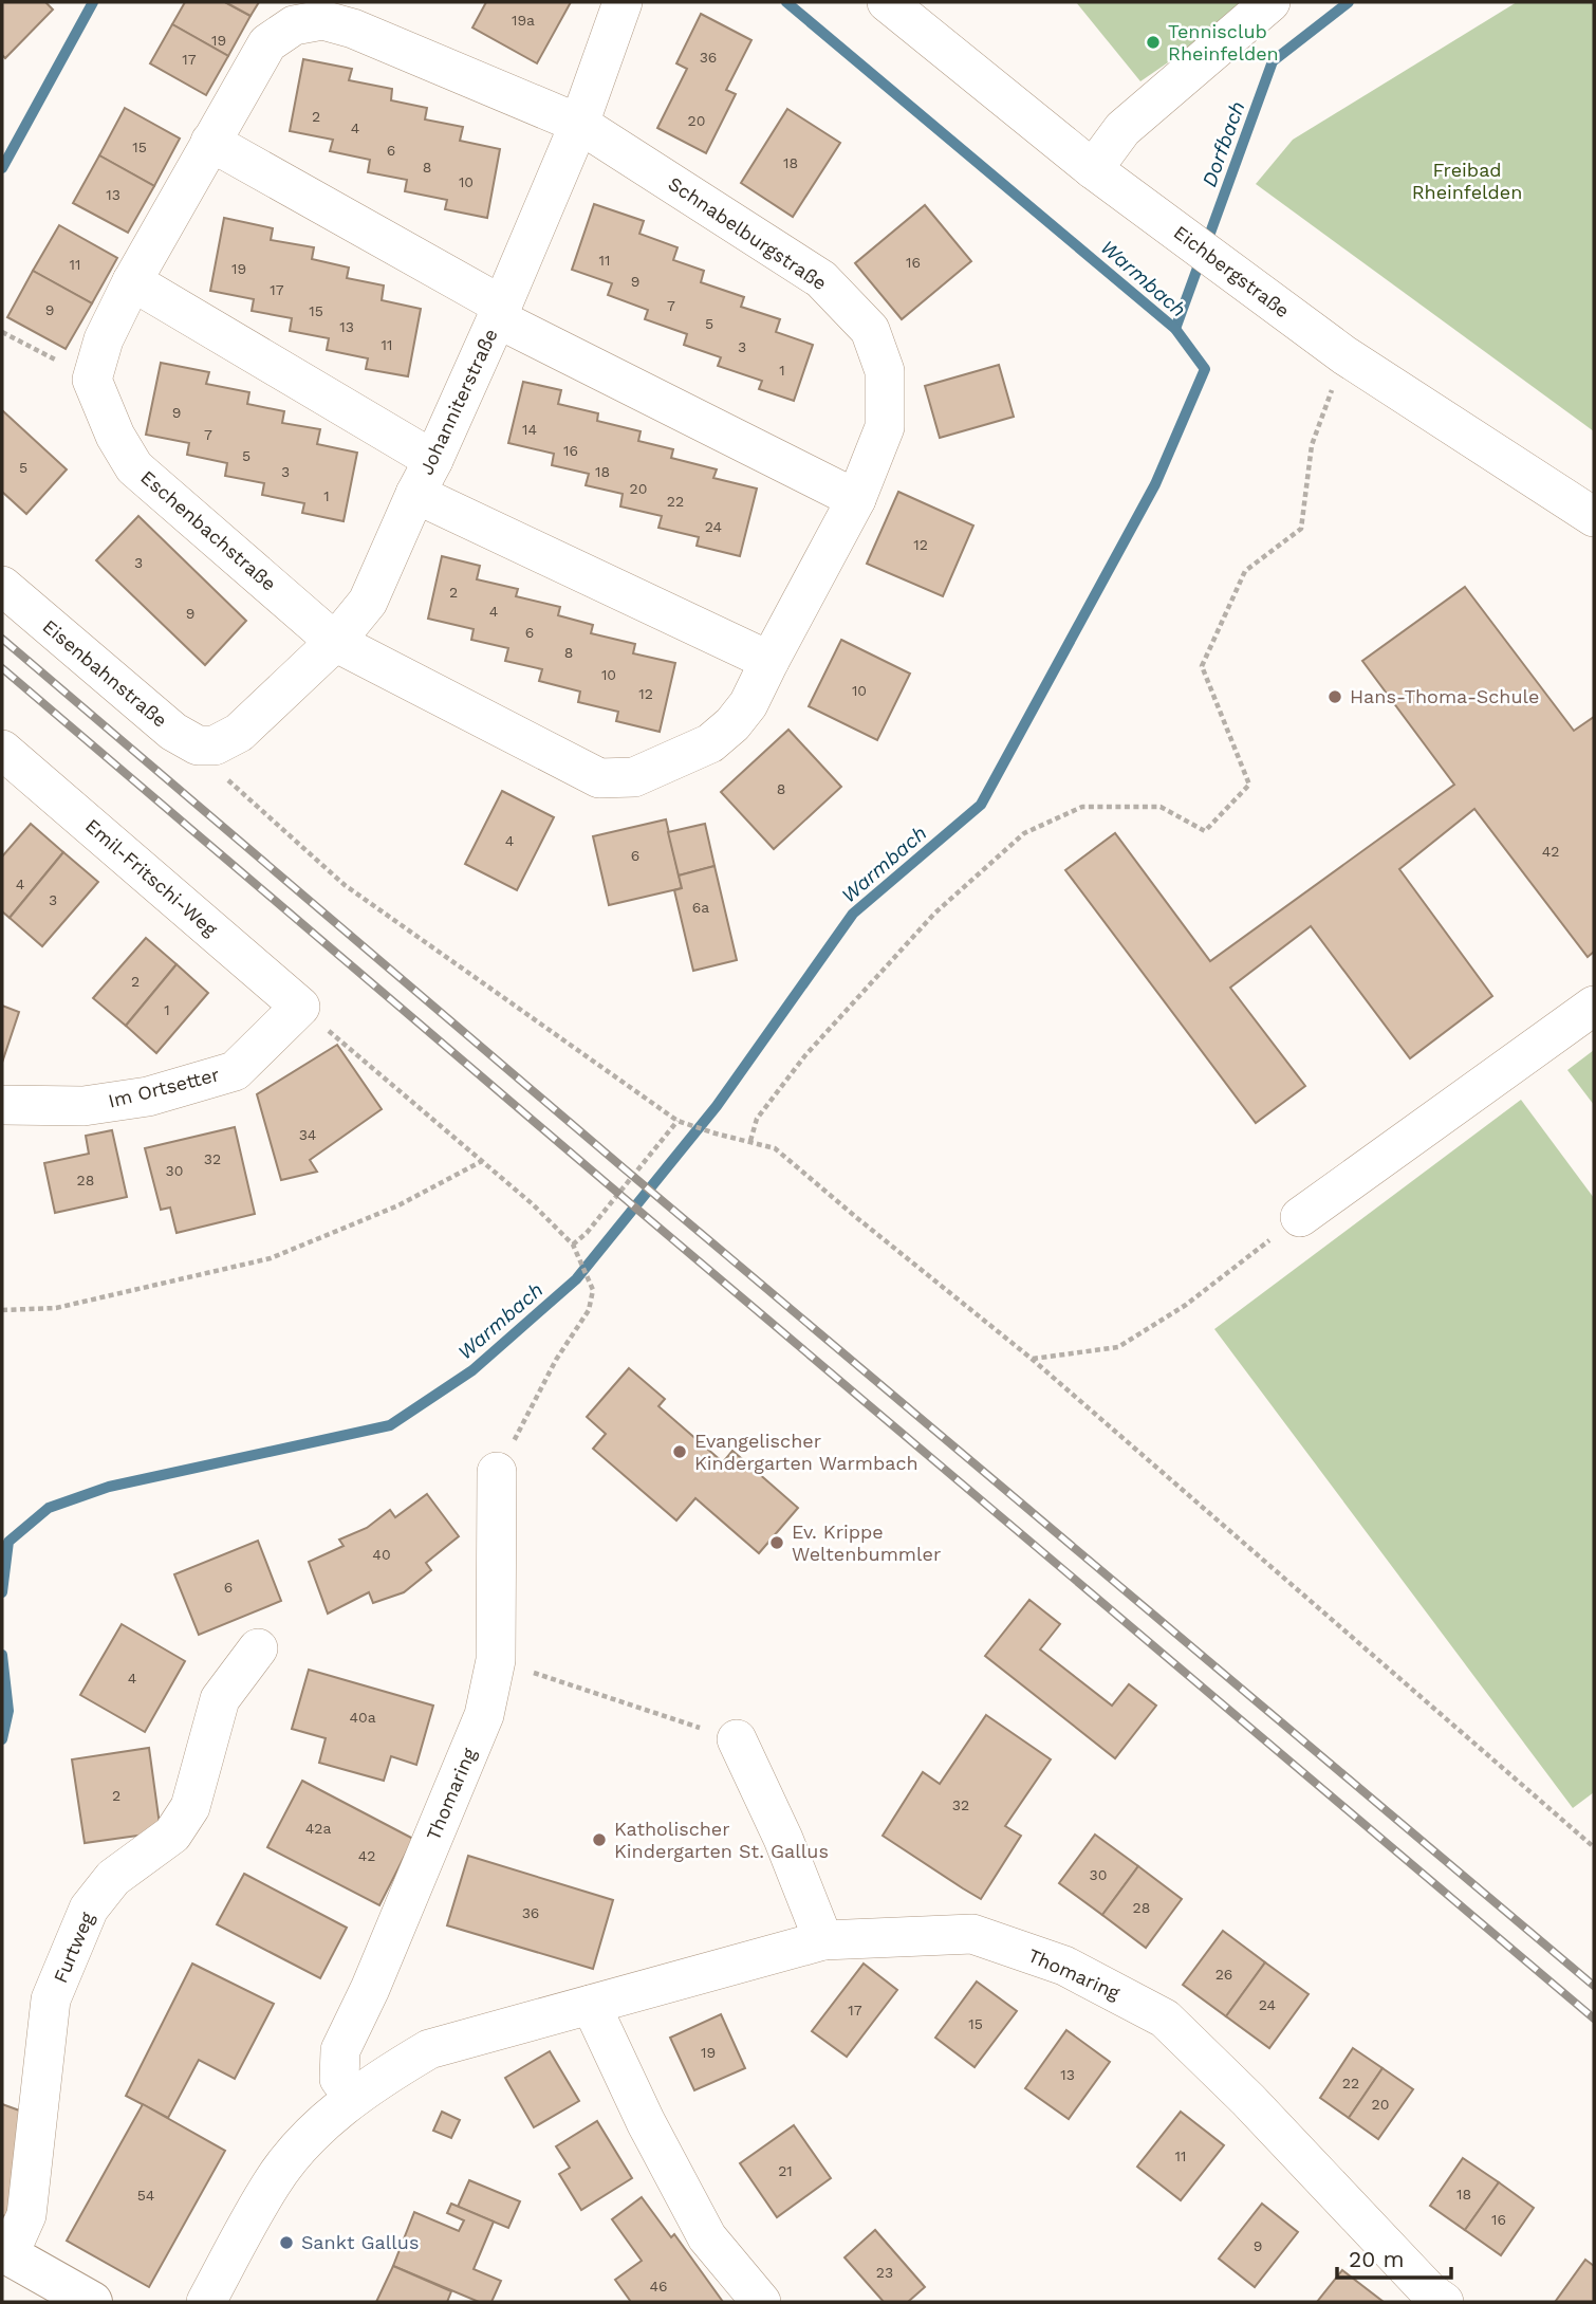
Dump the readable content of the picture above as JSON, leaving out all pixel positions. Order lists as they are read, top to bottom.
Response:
{
  "streets": {
    "street": [
      "Schnabelburgstraße",
      "Eichbergstraße",
      "Johanniterstraße",
      "Eschenbachstraße",
      "Eisenbahnstraße",
      "Emil-Fritschi-Weg",
      "Im Ortsetter",
      "Thomaring",
      "Furtweg"
    ]
  },
  "crossings": [
    ["Schnabelburgstraße", "Johanniterstraße"],
    ["Schnabelburgstraße", "Eschenbachstraße"],
    ["Johanniterstraße", "Eschenbachstraße"],
    ["Johanniterstraße", "Eisenbahnstraße"],
    ["Emil-Fritschi-Weg", "Im Ortsetter"]
  ],
  "water": ["Dorfbach", "Warmbach"],
  "parks": ["Freibad Rheinfelden"],
  "places": [
    "Tennisclub Rheinfelden",
    "Hans-Thoma-Schule",
    "Evangelischer Kindergarten Warmbach",
    "Ev. Krippe Weltenbummler",
    "Katholischer Kindergarten St. Gallus",
    "Sankt Gallus"
  ],
  "house_numbers": [
    "19a",
    "19",
    "36",
    "17",
    "2",
    "20",
    "4",
    "15",
    "6",
    "18",
    "8",
    "10",
    "13",
    "11",
    "16",
    "11",
    "19",
    "9",
    "17",
    "7",
    "9",
    "15",
    "5",
    "13",
    "11",
    "3",
    "1",
    "9",
    "14",
    "7",
    "16",
    "5",
    "5",
    "3",
    "18",
    "20",
    "1",
    "22",
    "24",
    "12",
    "3",
    "2",
    "4",
    "9",
    "6",
    "8",
    "10",
    "10",
    "12",
    "8",
    "4",
    "42",
    "6",
    "4",
    "3",
    "6a",
    "2",
    "1",
    "34",
    "32",
    "30",
    "28",
    "40",
    "6",
    "4",
    "40a",
    "2",
    "32",
    "42a",
    "42",
    "30",
    "28",
    "36",
    "26",
    "24",
    "17",
    "15",
    "19",
    "13",
    "22",
    "20",
    "11",
    "21",
    "18",
    "54",
    "16",
    "9",
    "23",
    "46"
  ],
  "scale_bar": "20 m"
}
